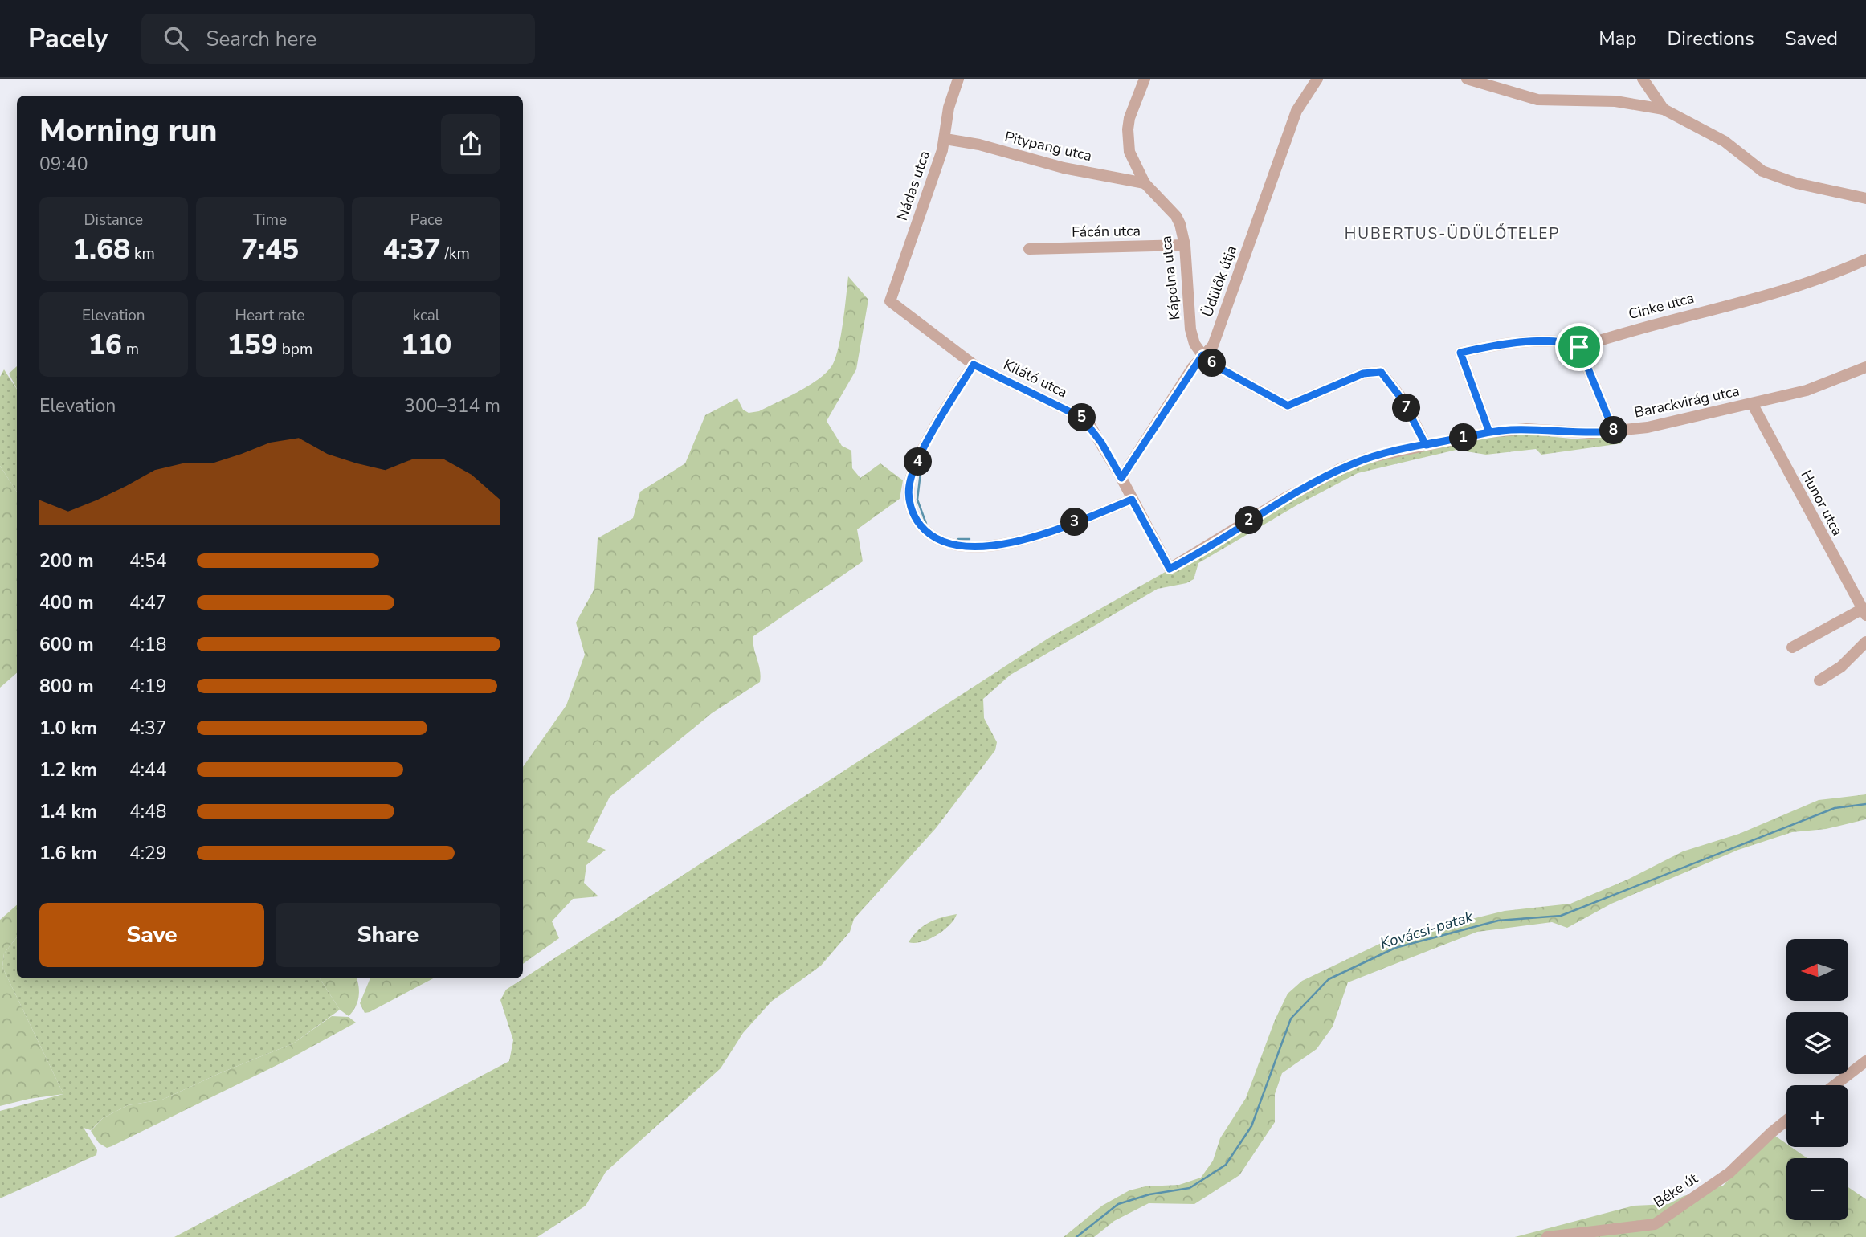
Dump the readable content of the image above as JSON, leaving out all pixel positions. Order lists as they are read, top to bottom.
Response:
{
  "streets": {
    "street": [
      "Pitypang utca",
      "Nádas utca",
      "Fácán utca",
      "Kápolna utca",
      "Üdülők útja",
      "Cinke utca",
      "Kilátó utca",
      "Barackvirág utca",
      "Hunor utca",
      "Béke út"
    ]
  },
  "crossings": [
    ["Pitypang utca", "Nádas utca"],
    ["Pitypang utca", "Kápolna utca"],
    ["Nádas utca", "Kilátó utca"],
    ["Fácán utca", "Kápolna utca"],
    ["Kápolna utca", "Üdülők útja"],
    ["Üdülők útja", "Kilátó utca"],
    ["Cinke utca", "Barackvirág utca"],
    ["Kilátó utca", "Barackvirág utca"],
    ["Barackvirág utca", "Hunor utca"]
  ],
  "districts": ["HUBERTUS-ÜDÜLŐTELEP"],
  "water": ["Kovácsi-patak"],
  "north": "left",
  "page": {
    "header": "Pacely",
    "search": "Search here",
    "nav": ["Map", "Directions", "Saved"],
    "heading": ["Morning run", "09:40"],
    "stats": [
      ["Distance", "1.68 km"],
      ["Time", "7:45"],
      ["Pace", "4:37 /km"],
      ["Elevation", "16 m"],
      ["Heart rate", "159 bpm"],
      ["kcal", "110"]
    ],
    "pins": [
      "6",
      "7",
      "5",
      "8",
      "1",
      "4",
      "2",
      "3"
    ],
    "chart": ["Elevation", "300–314 m"],
    "list": [
      {
        "name": "200 m",
        "note": "4:54"
      },
      {
        "name": "400 m",
        "note": "4:47"
      },
      {
        "name": "600 m",
        "note": "4:18"
      },
      {
        "name": "800 m",
        "note": "4:19"
      },
      {
        "name": "1.0 km",
        "note": "4:37"
      },
      {
        "name": "1.2 km",
        "note": "4:44"
      },
      {
        "name": "1.4 km",
        "note": "4:48"
      },
      {
        "name": "1.6 km",
        "note": "4:29"
      }
    ],
    "buttons": ["Save", "Share"],
    "map_buttons": ["+", "−"]
  }
}
